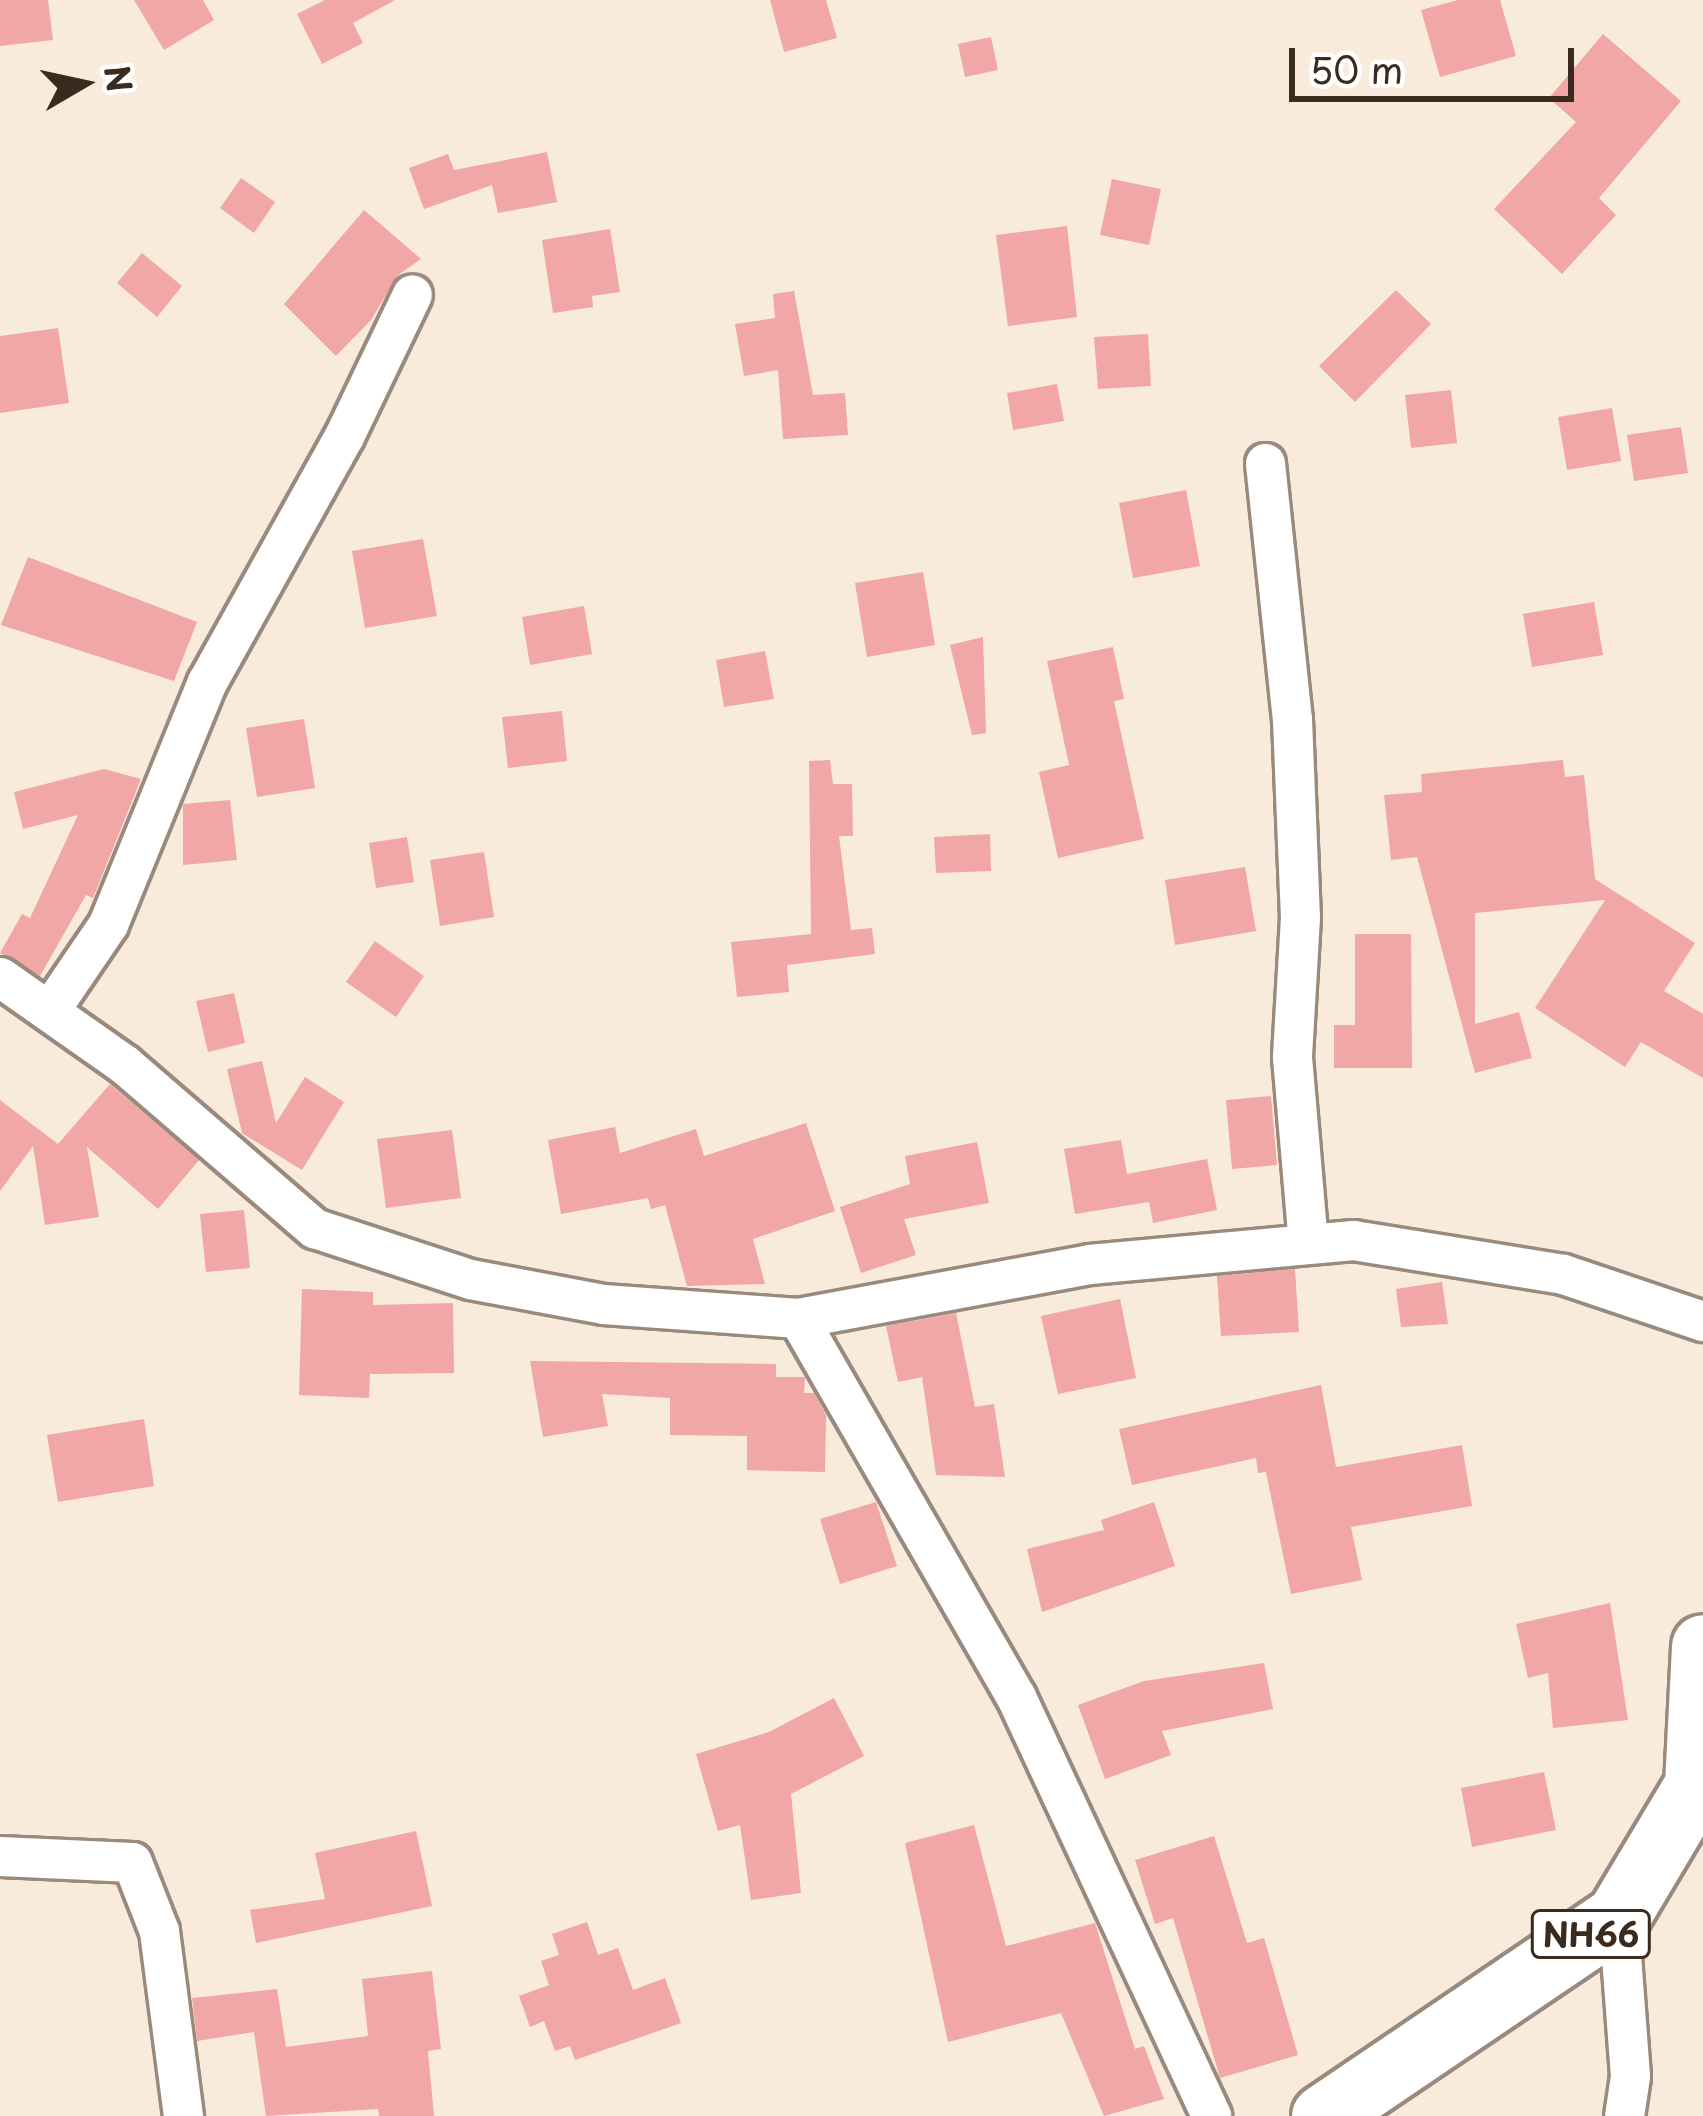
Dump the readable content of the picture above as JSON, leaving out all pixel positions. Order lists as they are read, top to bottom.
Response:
{
  "streets": {
    "main road": ["NH66"]
  },
  "scale_bar": "50 m",
  "north": "right"
}
